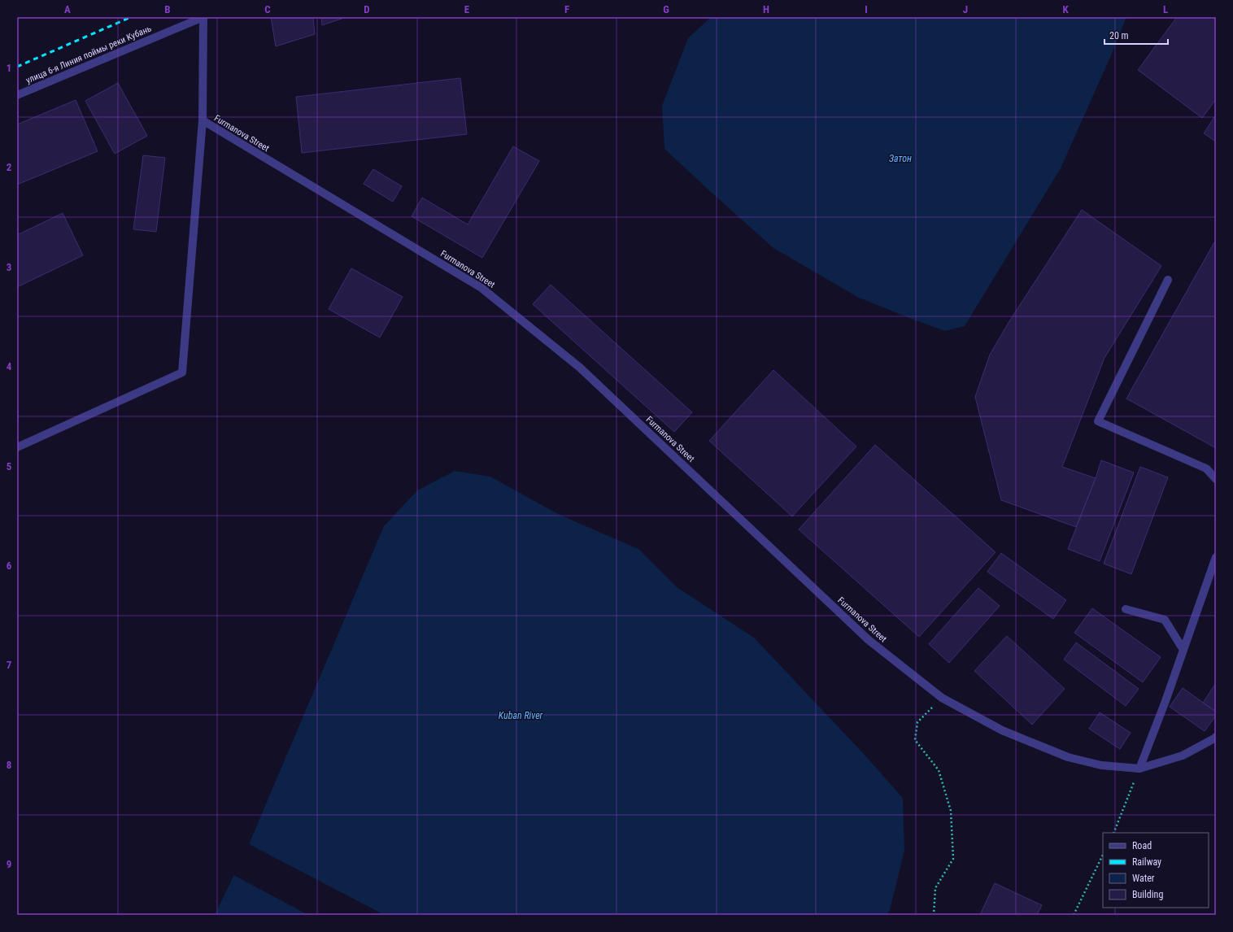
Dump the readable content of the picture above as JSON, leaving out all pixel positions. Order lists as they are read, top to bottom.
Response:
{
  "streets": {
    "street": ["улица 6-я Линия поймы реки Кубань", "Furmanova Street"]
  },
  "crossings": [
    ["улица 6-я Линия поймы реки Кубань", "Furmanova Street"]
  ],
  "water": ["Затон", "Kuban River"],
  "legend": [
    "Road",
    "Railway",
    "Water",
    "Building"
  ],
  "scale_bar": "20 m",
  "grid": {
    "columns": [
      "A",
      "B",
      "C",
      "D",
      "E",
      "F",
      "G",
      "H",
      "I",
      "J",
      "K",
      "L"
    ],
    "rows": [
      "1",
      "2",
      "3",
      "4",
      "5",
      "6",
      "7",
      "8",
      "9"
    ]
  }
}
